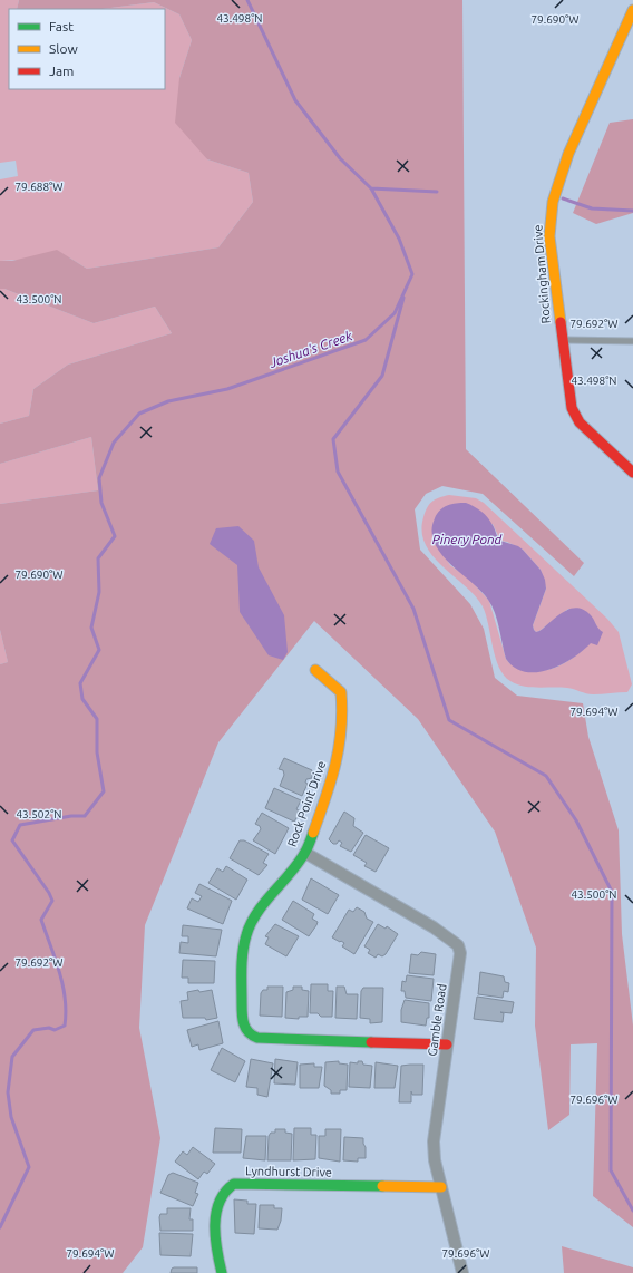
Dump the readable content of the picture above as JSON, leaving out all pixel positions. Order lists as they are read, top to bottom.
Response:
{
  "streets": {
    "street": [
      "Rockingham Drive",
      "Rock Point Drive",
      "Gamble Road",
      "Lyndhurst Drive"
    ]
  },
  "crossings": [
    ["Rock Point Drive", "Gamble Road"],
    ["Gamble Road", "Lyndhurst Drive"]
  ],
  "water": ["Joshua's Creek", "Pinery Pond"],
  "legend": ["Fast", "Slow", "Jam"],
  "coordinates": [
    "43.498°N",
    "79.690°W",
    "79.688°W",
    "43.500°N",
    "79.692°W",
    "79.694°W",
    "43.502°N",
    "79.696°W"
  ]
}
